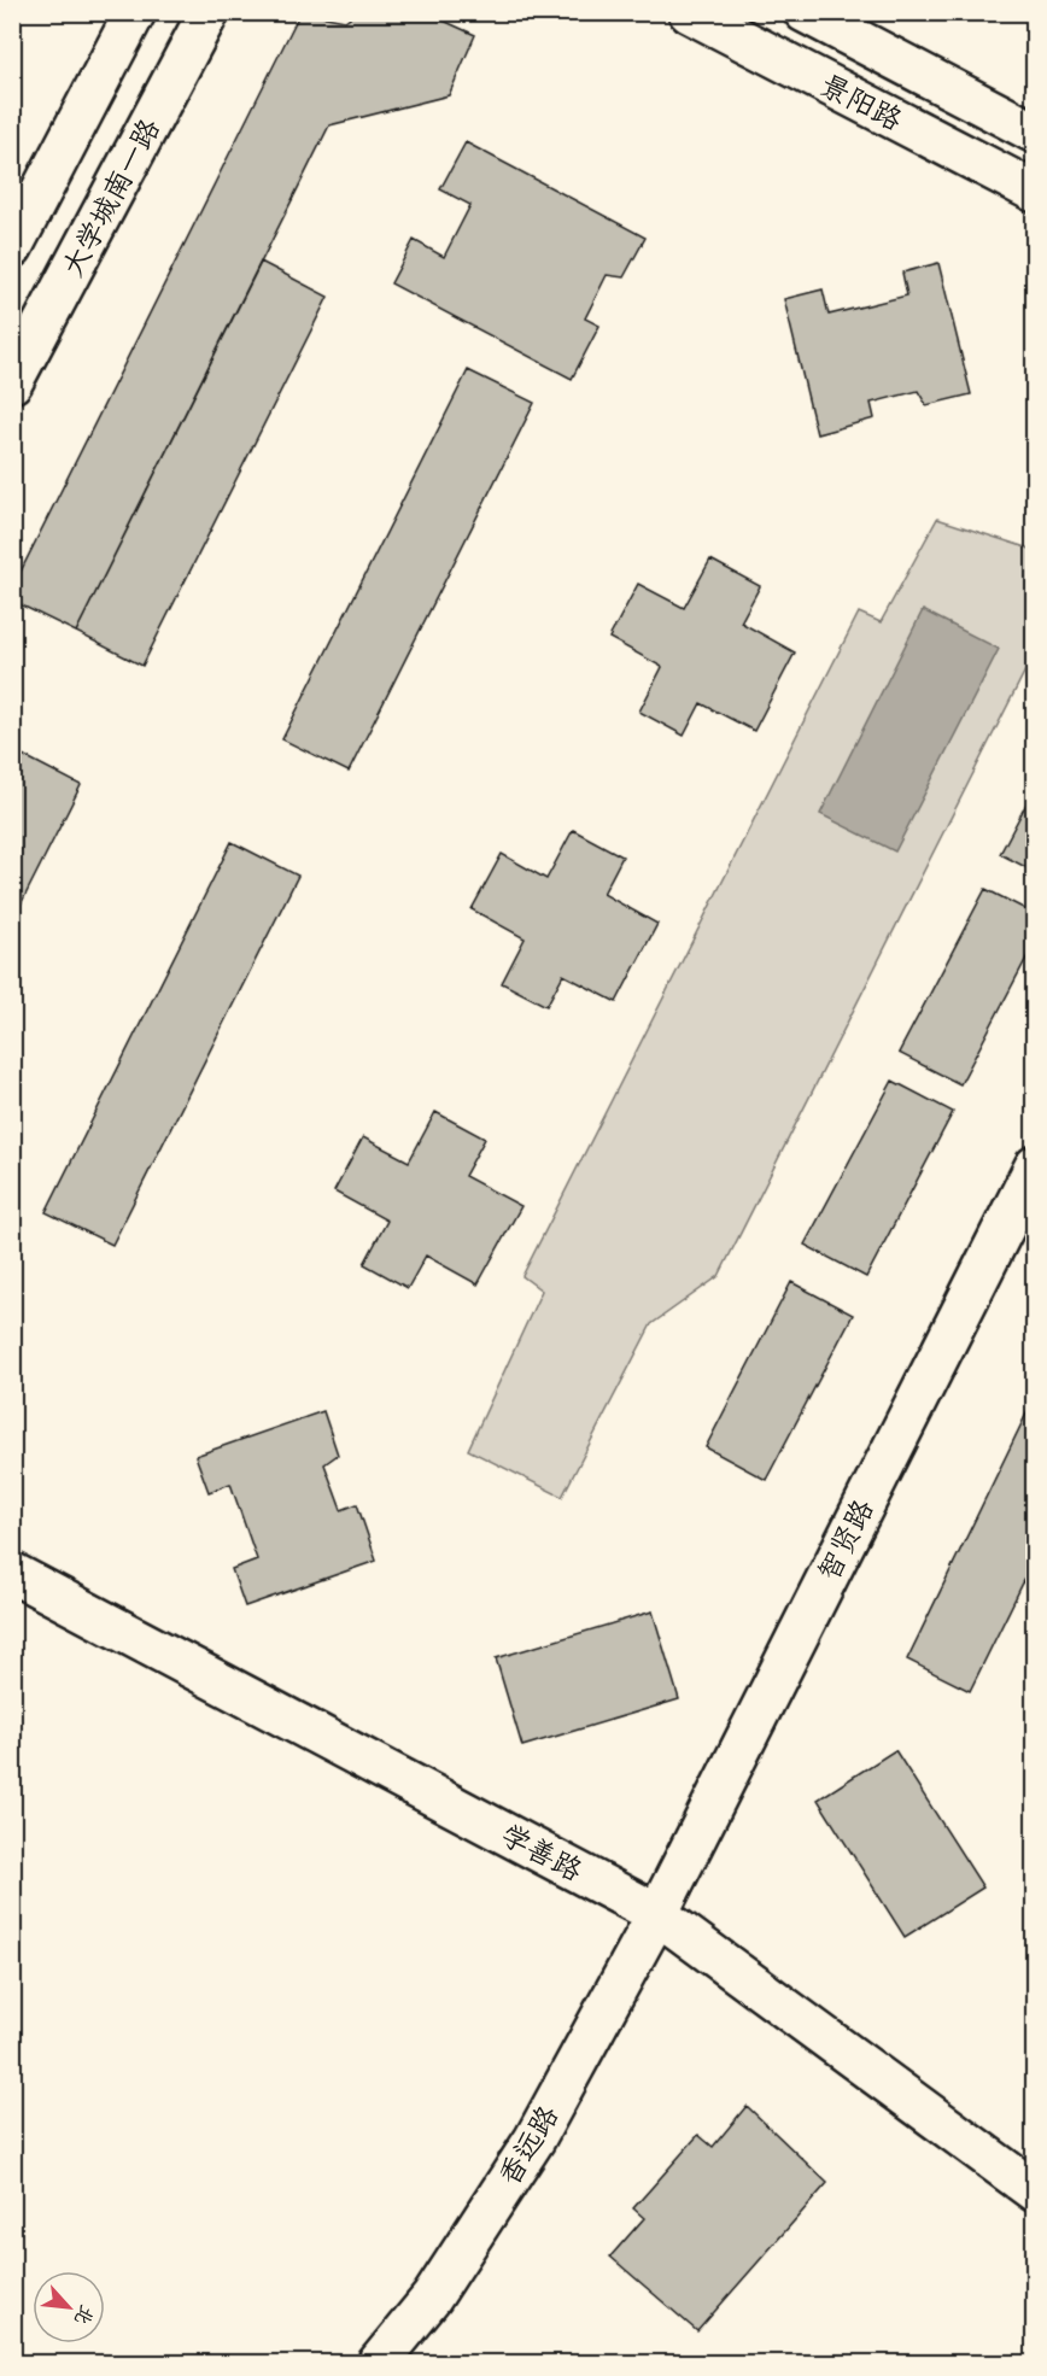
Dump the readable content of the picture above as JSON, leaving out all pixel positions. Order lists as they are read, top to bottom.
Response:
{
  "streets": {
    "street": [
      "景阳路",
      "大学城南一路",
      "智贤路",
      "学善路",
      "香远路"
    ]
  },
  "crossings": [
    ["智贤路", "学善路"],
    ["智贤路", "香远路"],
    ["学善路", "香远路"]
  ],
  "north": "bottom right"
}
